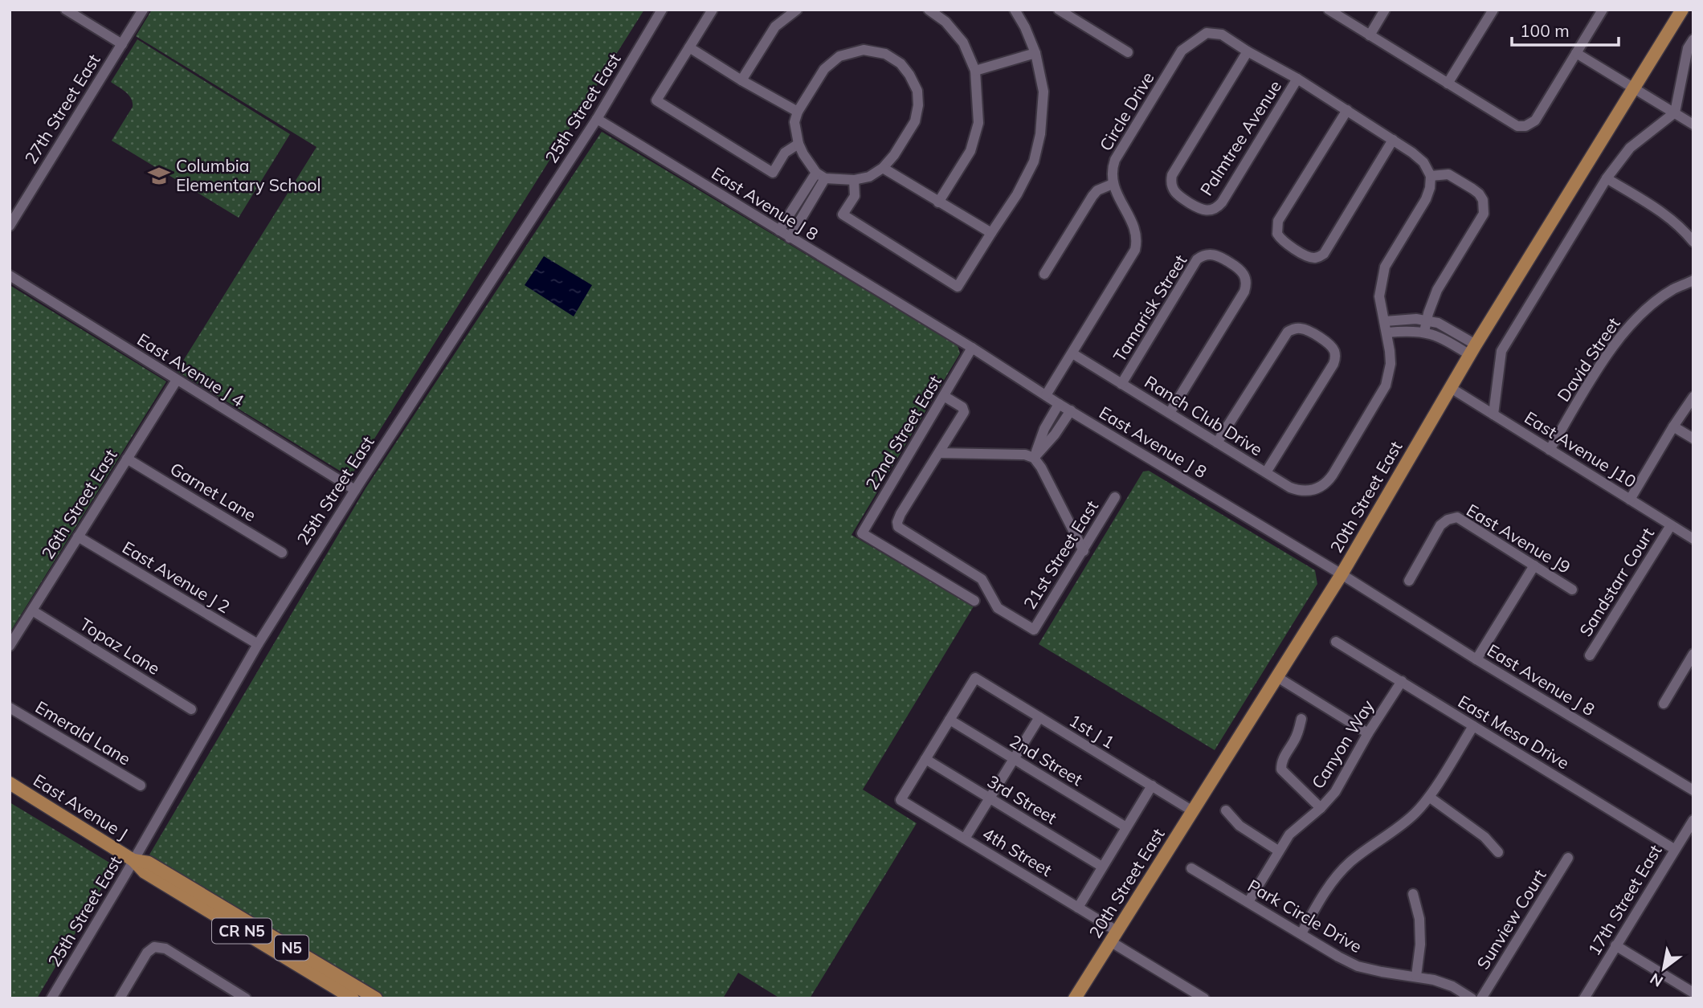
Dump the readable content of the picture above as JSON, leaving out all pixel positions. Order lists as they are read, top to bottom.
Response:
{
  "streets": {
    "main road": [
      "20th Street East",
      "East Avenue J",
      "CR N5",
      "N5"
    ],
    "street": [
      "25th Street East",
      "27th Street East",
      "Circle Drive",
      "Palmtree Avenue",
      "East Avenue J 8",
      "Tamarisk Street",
      "David Street",
      "East Avenue J 4",
      "Ranch Club Drive",
      "22nd Street East",
      "East Avenue J10",
      "Garnet Lane",
      "26th Street East",
      "East Avenue J9",
      "21st Street East",
      "East Avenue J 2",
      "Sandstarr Court",
      "Topaz Lane",
      "1st J 1",
      "East Mesa Drive",
      "Emerald Lane",
      "Canyon Way",
      "2nd Street",
      "3rd Street",
      "4th Street",
      "17th Street East",
      "Park Circle Drive",
      "Sunview Court"
    ]
  },
  "crossings": [
    ["25th Street East", "East Avenue J 8"],
    ["25th Street East", "East Avenue J 4"],
    ["25th Street East", "East Avenue J 2"],
    ["25th Street East", "East Avenue J"],
    ["Circle Drive", "Palmtree Avenue"],
    ["East Avenue J 8", "22nd Street East"],
    ["East Avenue J 8", "20th Street East"],
    ["Tamarisk Street", "Ranch Club Drive"],
    ["David Street", "East Avenue J10"],
    ["East Avenue J 4", "26th Street East"],
    ["East Avenue J10", "20th Street East"],
    ["East Avenue J10", "Sandstarr Court"],
    ["Garnet Lane", "26th Street East"],
    ["20th Street East", "1st J 1"],
    ["20th Street East", "4th Street"],
    ["26th Street East", "East Avenue J 2"],
    ["26th Street East", "Topaz Lane"],
    ["1st J 1", "2nd Street"],
    ["East Mesa Drive", "Canyon Way"],
    ["East Mesa Drive", "17th Street East"],
    ["Canyon Way", "Park Circle Drive"],
    ["3rd Street", "4th Street"]
  ],
  "places": {
    "school or university": ["Columbia Elementary School"]
  },
  "scale_bar": "100 m",
  "north": "bottom left"
}
